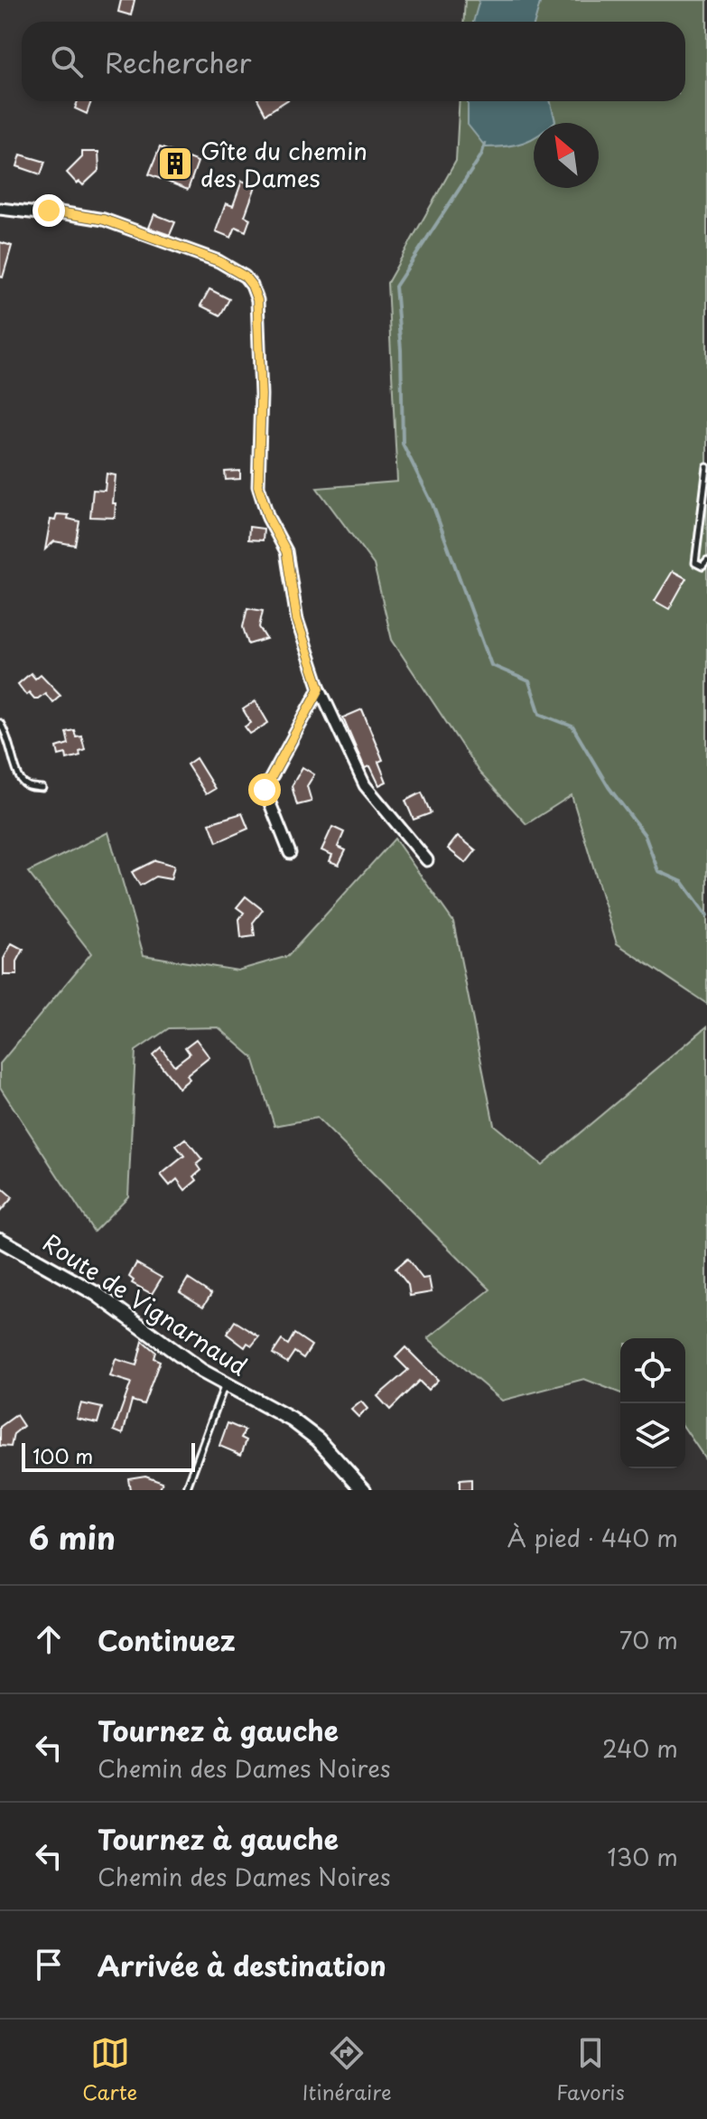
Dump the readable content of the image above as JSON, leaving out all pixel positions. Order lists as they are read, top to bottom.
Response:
{
  "streets": {
    "street": ["Route de Vignarnaud"]
  },
  "places": {
    "building": ["Gîte du chemin des Dames"]
  },
  "scale_bar": "100 m",
  "north": "top left",
  "page": {
    "search": "Rechercher",
    "scale": "100 m",
    "heading": ["6 min", "À pied · 440 m"],
    "list": [
      ["Continuez", "70 m"],
      ["Tournez à gauche", "Chemin des Dames Noires", "240 m"],
      ["Tournez à gauche", "Chemin des Dames Noires", "130 m"],
      "Arrivée à destination"
    ],
    "nav": ["Carte", "Itinéraire", "Favoris"]
  }
}
